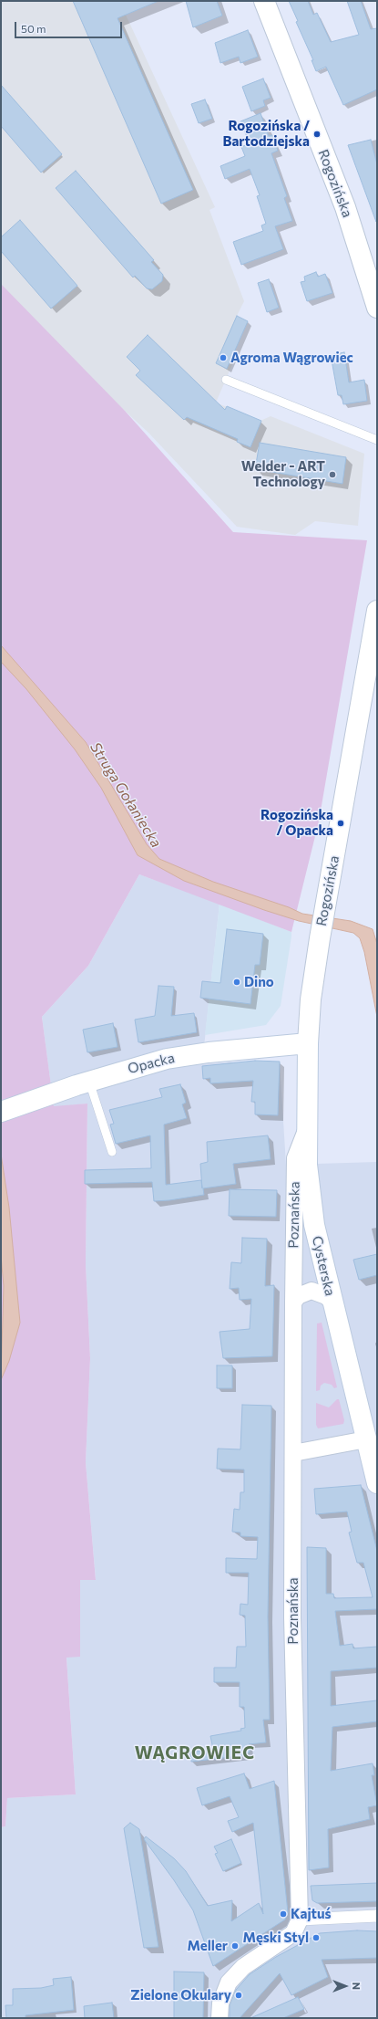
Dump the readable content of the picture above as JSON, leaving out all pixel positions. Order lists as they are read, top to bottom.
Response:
{
  "streets": {
    "main road": ["Rogozińska", "Opacka", "Cysterska"],
    "street": ["Poznańska"]
  },
  "crossings": [
    ["Rogozińska", "Opacka"],
    ["Rogozińska", "Cysterska"],
    ["Opacka", "Cysterska"],
    ["Poznańska", "Cysterska"]
  ],
  "districts": ["WĄGROWIEC"],
  "water": ["Struga Gołaniecka"],
  "places": [
    "Rogozińska / Bartodziejska",
    "Agroma Wągrowiec",
    "Welder - ART Technology",
    "Rogozińska / Opacka",
    "Dino",
    "Kajtuś",
    "Męski Styl",
    "Meller",
    "Zielone Okulary"
  ],
  "scale_bar": "50 m",
  "north": "right"
}
